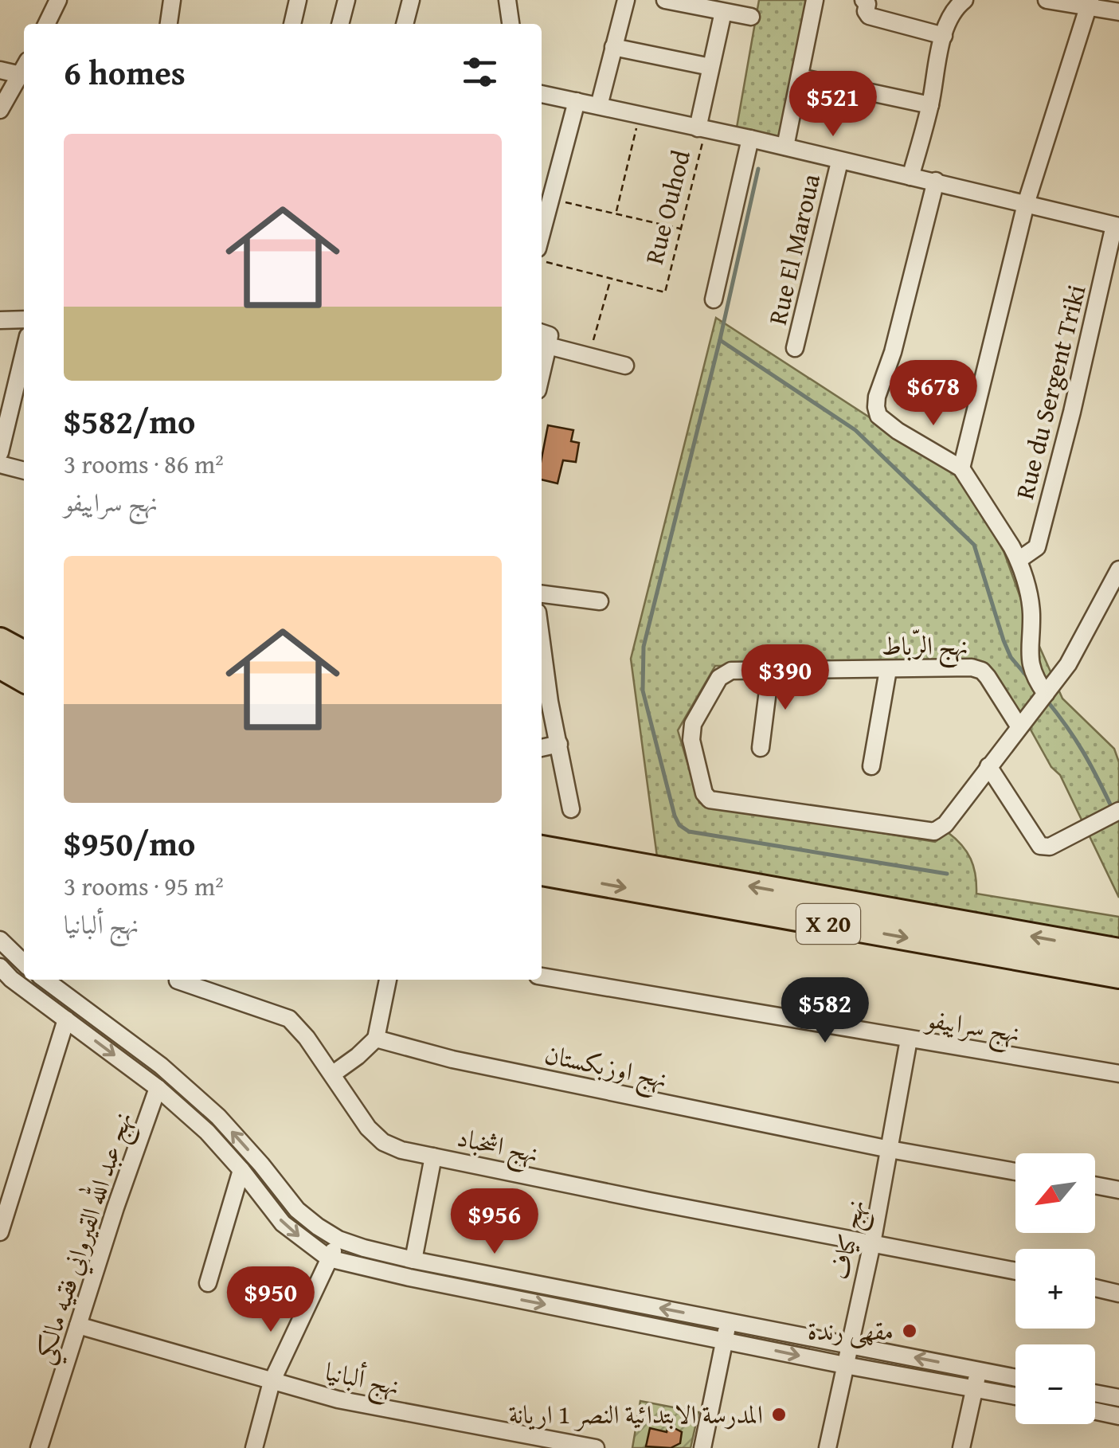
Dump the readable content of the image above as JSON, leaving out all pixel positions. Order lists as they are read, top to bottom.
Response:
{
  "streets": {
    "highway": ["X 20"],
    "street": [
      "Rue El Maroua",
      "Rue du Sergent Triki",
      "نهج الرّباط",
      "نهج سراييفو",
      "نهج اوزبكستان",
      "نهج اشخباد",
      "نهج عبد الله القيرواني فقيه مالكي",
      "نهج كياف",
      "نهج ألبانيا"
    ],
    "path": ["Rue Ouhod"]
  },
  "crossings": [
    ["نهج سراييفو", "نهج كياف"],
    ["نهج اوزبكستان", "نهج كياف"],
    ["نهج اشخباد", "نهج كياف"],
    ["نهج عبد الله القيرواني فقيه مالكي", "نهج ألبانيا"]
  ],
  "places": ["مقهى رندة", "المدرسة الابتدائية النصر 1 اريانة"],
  "north": "bottom left",
  "page": {
    "heading": "6 homes",
    "price": [
      "$521",
      "$678",
      "$390",
      "$582",
      "$956",
      "$950"
    ],
    "list": [
      {
        "name": "$582/mo",
        "note": "3 rooms · 86 m² · نهج سراييفو"
      },
      {
        "name": "$950/mo",
        "note": "3 rooms · 95 m² · نهج ألبانيا"
      }
    ],
    "map_buttons": ["+", "−"]
  }
}
